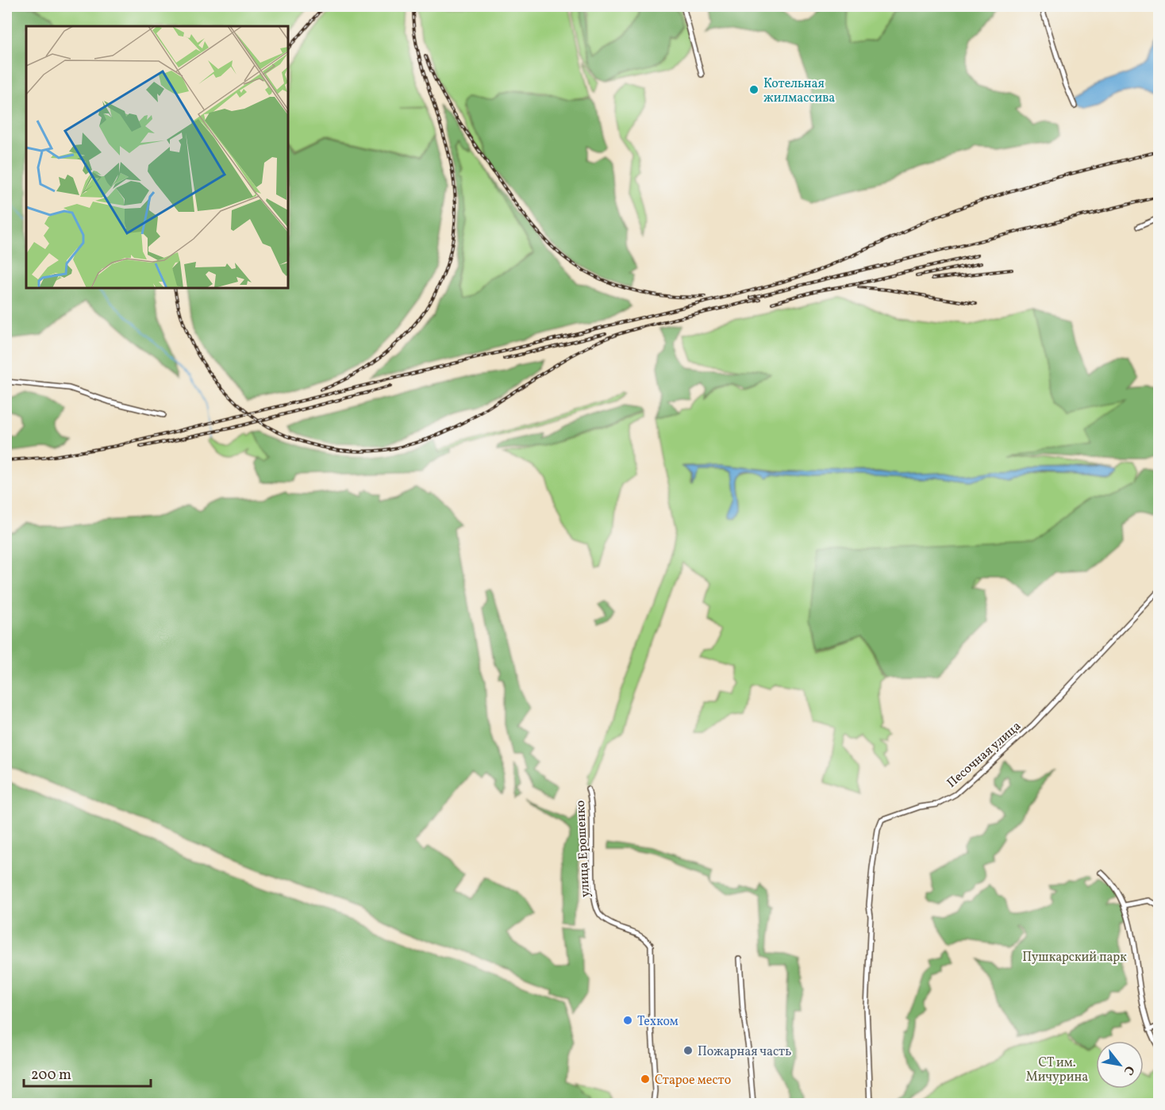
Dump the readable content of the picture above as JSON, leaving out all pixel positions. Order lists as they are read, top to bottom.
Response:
{
  "streets": {
    "street": ["Песочная улица", "улица Ерошенко"]
  },
  "parks": ["Пушкарский парк", "СТ им. Мичурина"],
  "places": [
    "Котельная жилмассива",
    "Техком",
    "Пожарная часть",
    "Старое место"
  ],
  "scale_bar": "200 m",
  "north": "bottom right"
}
